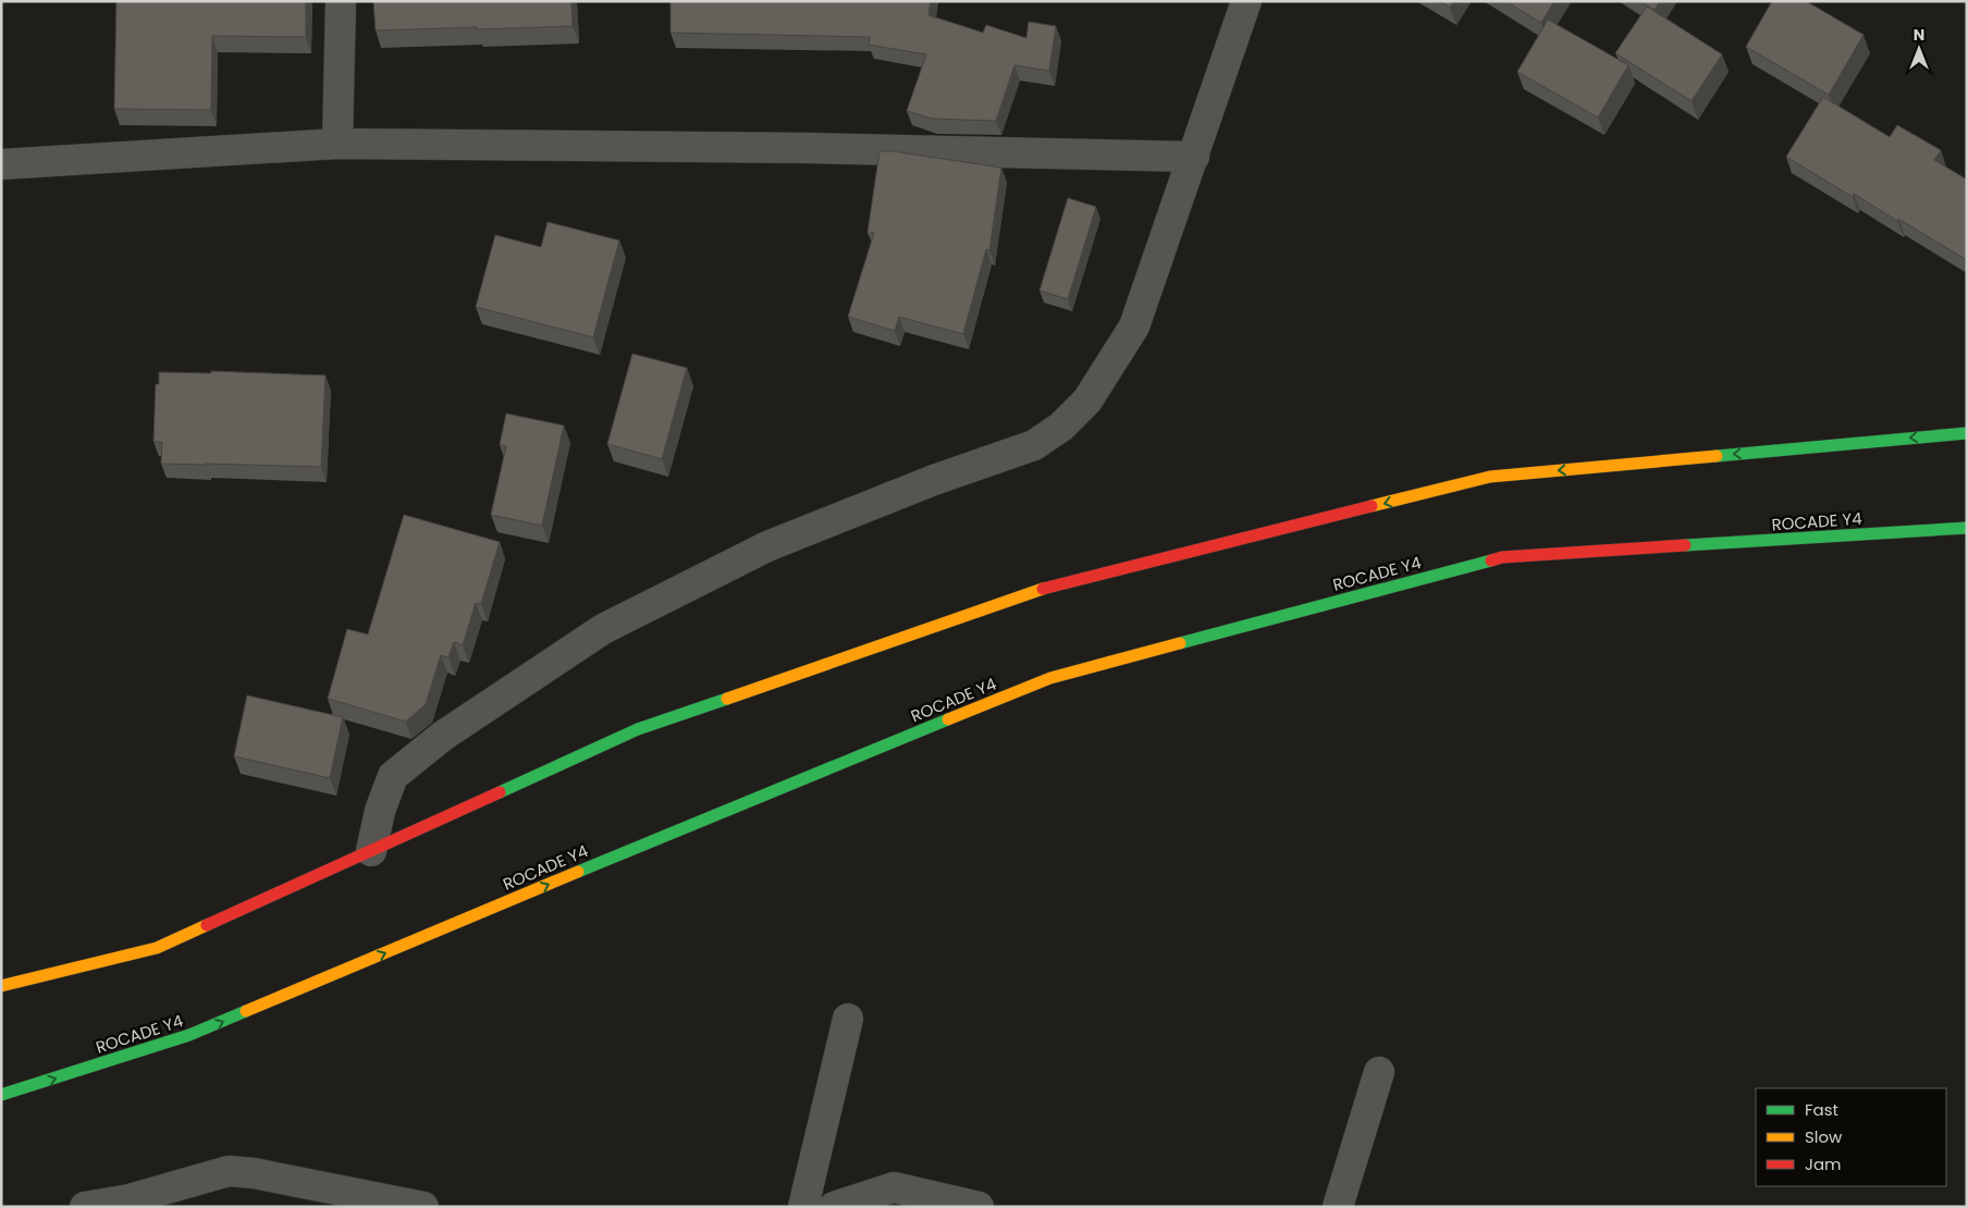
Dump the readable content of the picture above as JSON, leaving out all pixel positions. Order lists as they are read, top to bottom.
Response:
{
  "streets": {
    "highway": ["ROCADE Y4"]
  },
  "legend": ["Fast", "Slow", "Jam"],
  "north": "top"
}
